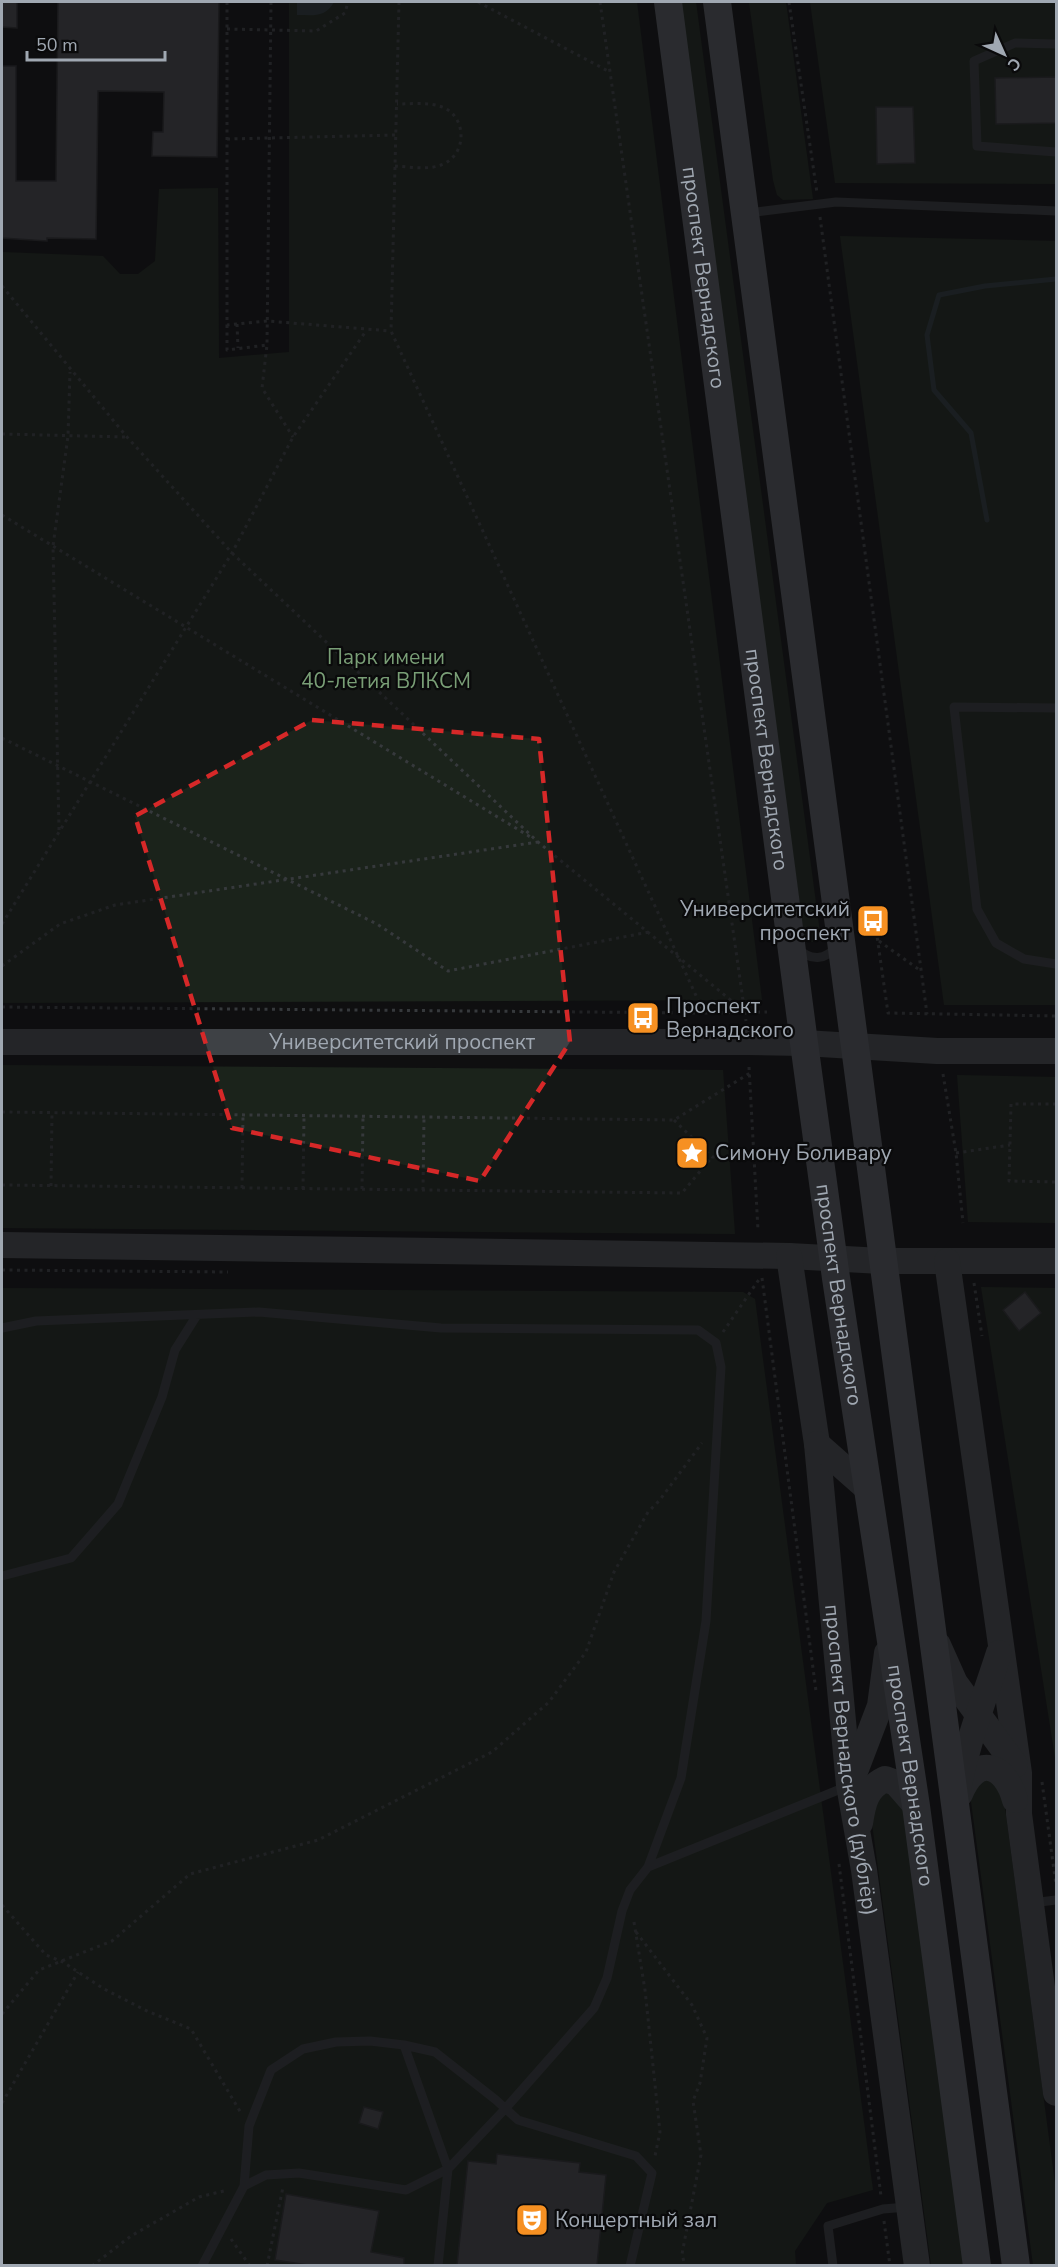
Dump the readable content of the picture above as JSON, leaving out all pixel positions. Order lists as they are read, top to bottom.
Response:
{
  "streets": {
    "main road": ["проспект Вернадского", "Университетский проспект", "проспект Вернадского (дублёр)"]
  },
  "crossings": [
    ["проспект Вернадского", "Университетский проспект"]
  ],
  "parks": ["Парк имени 40-летия ВЛКСМ"],
  "places": {
    "bus stop": ["Университетский проспект", "Проспект Вернадского"],
    "place": ["Симону Боливару"],
    "theatre": ["Концертный зал"]
  },
  "scale_bar": "50 m",
  "north": "bottom right"
}
